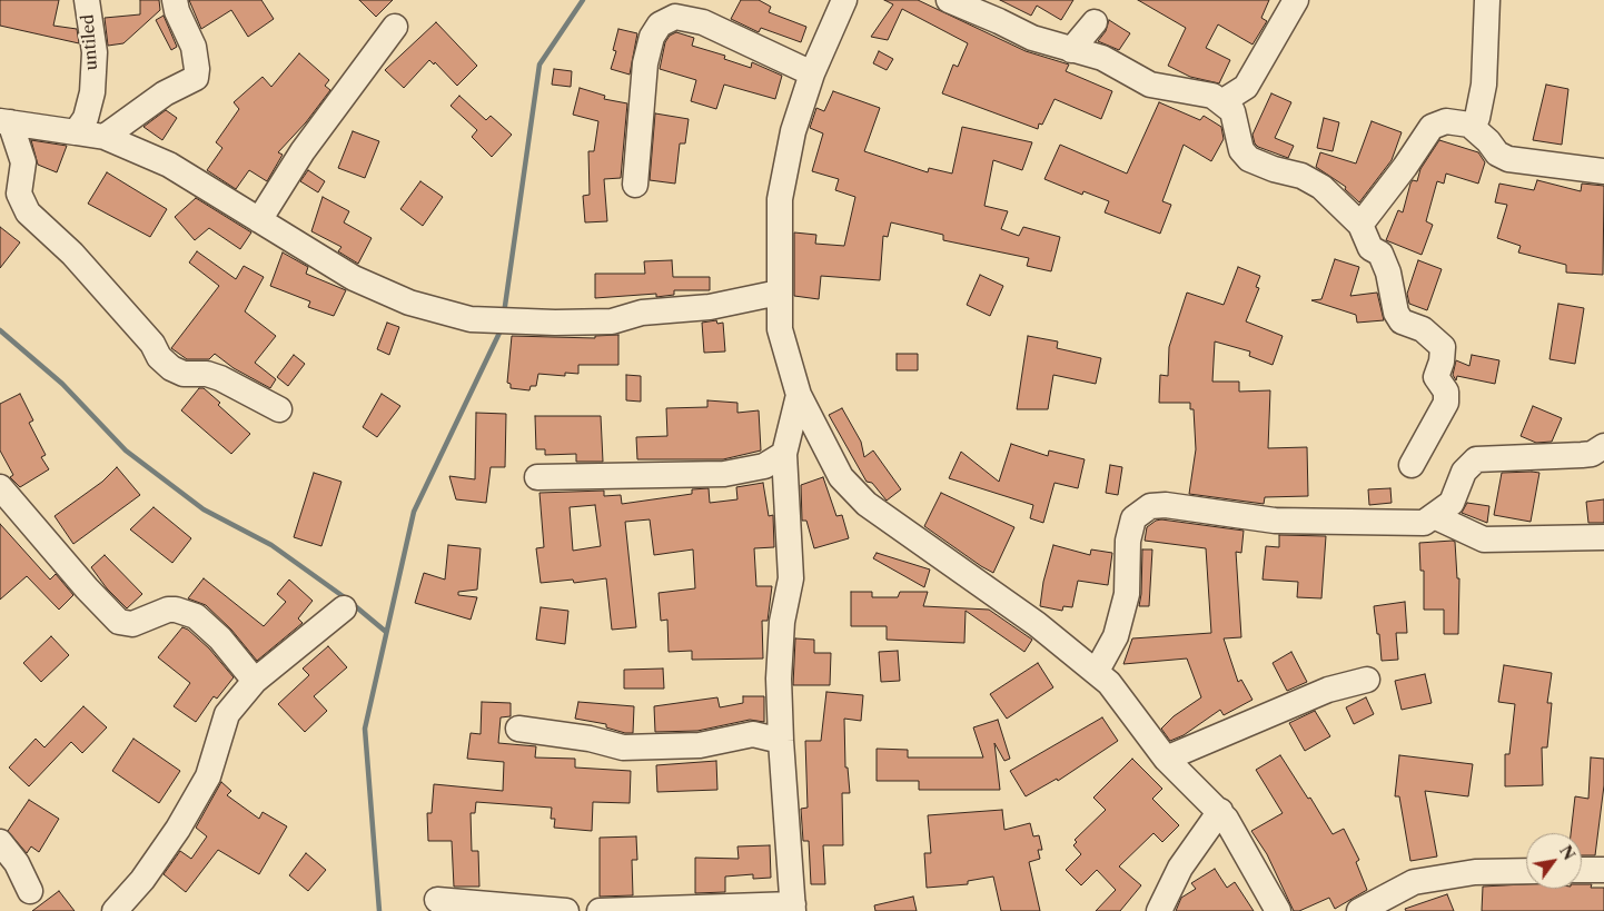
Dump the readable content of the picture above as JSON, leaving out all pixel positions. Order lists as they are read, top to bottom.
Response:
{
  "streets": {
    "street": ["untiled"]
  },
  "north": "top right"
}
